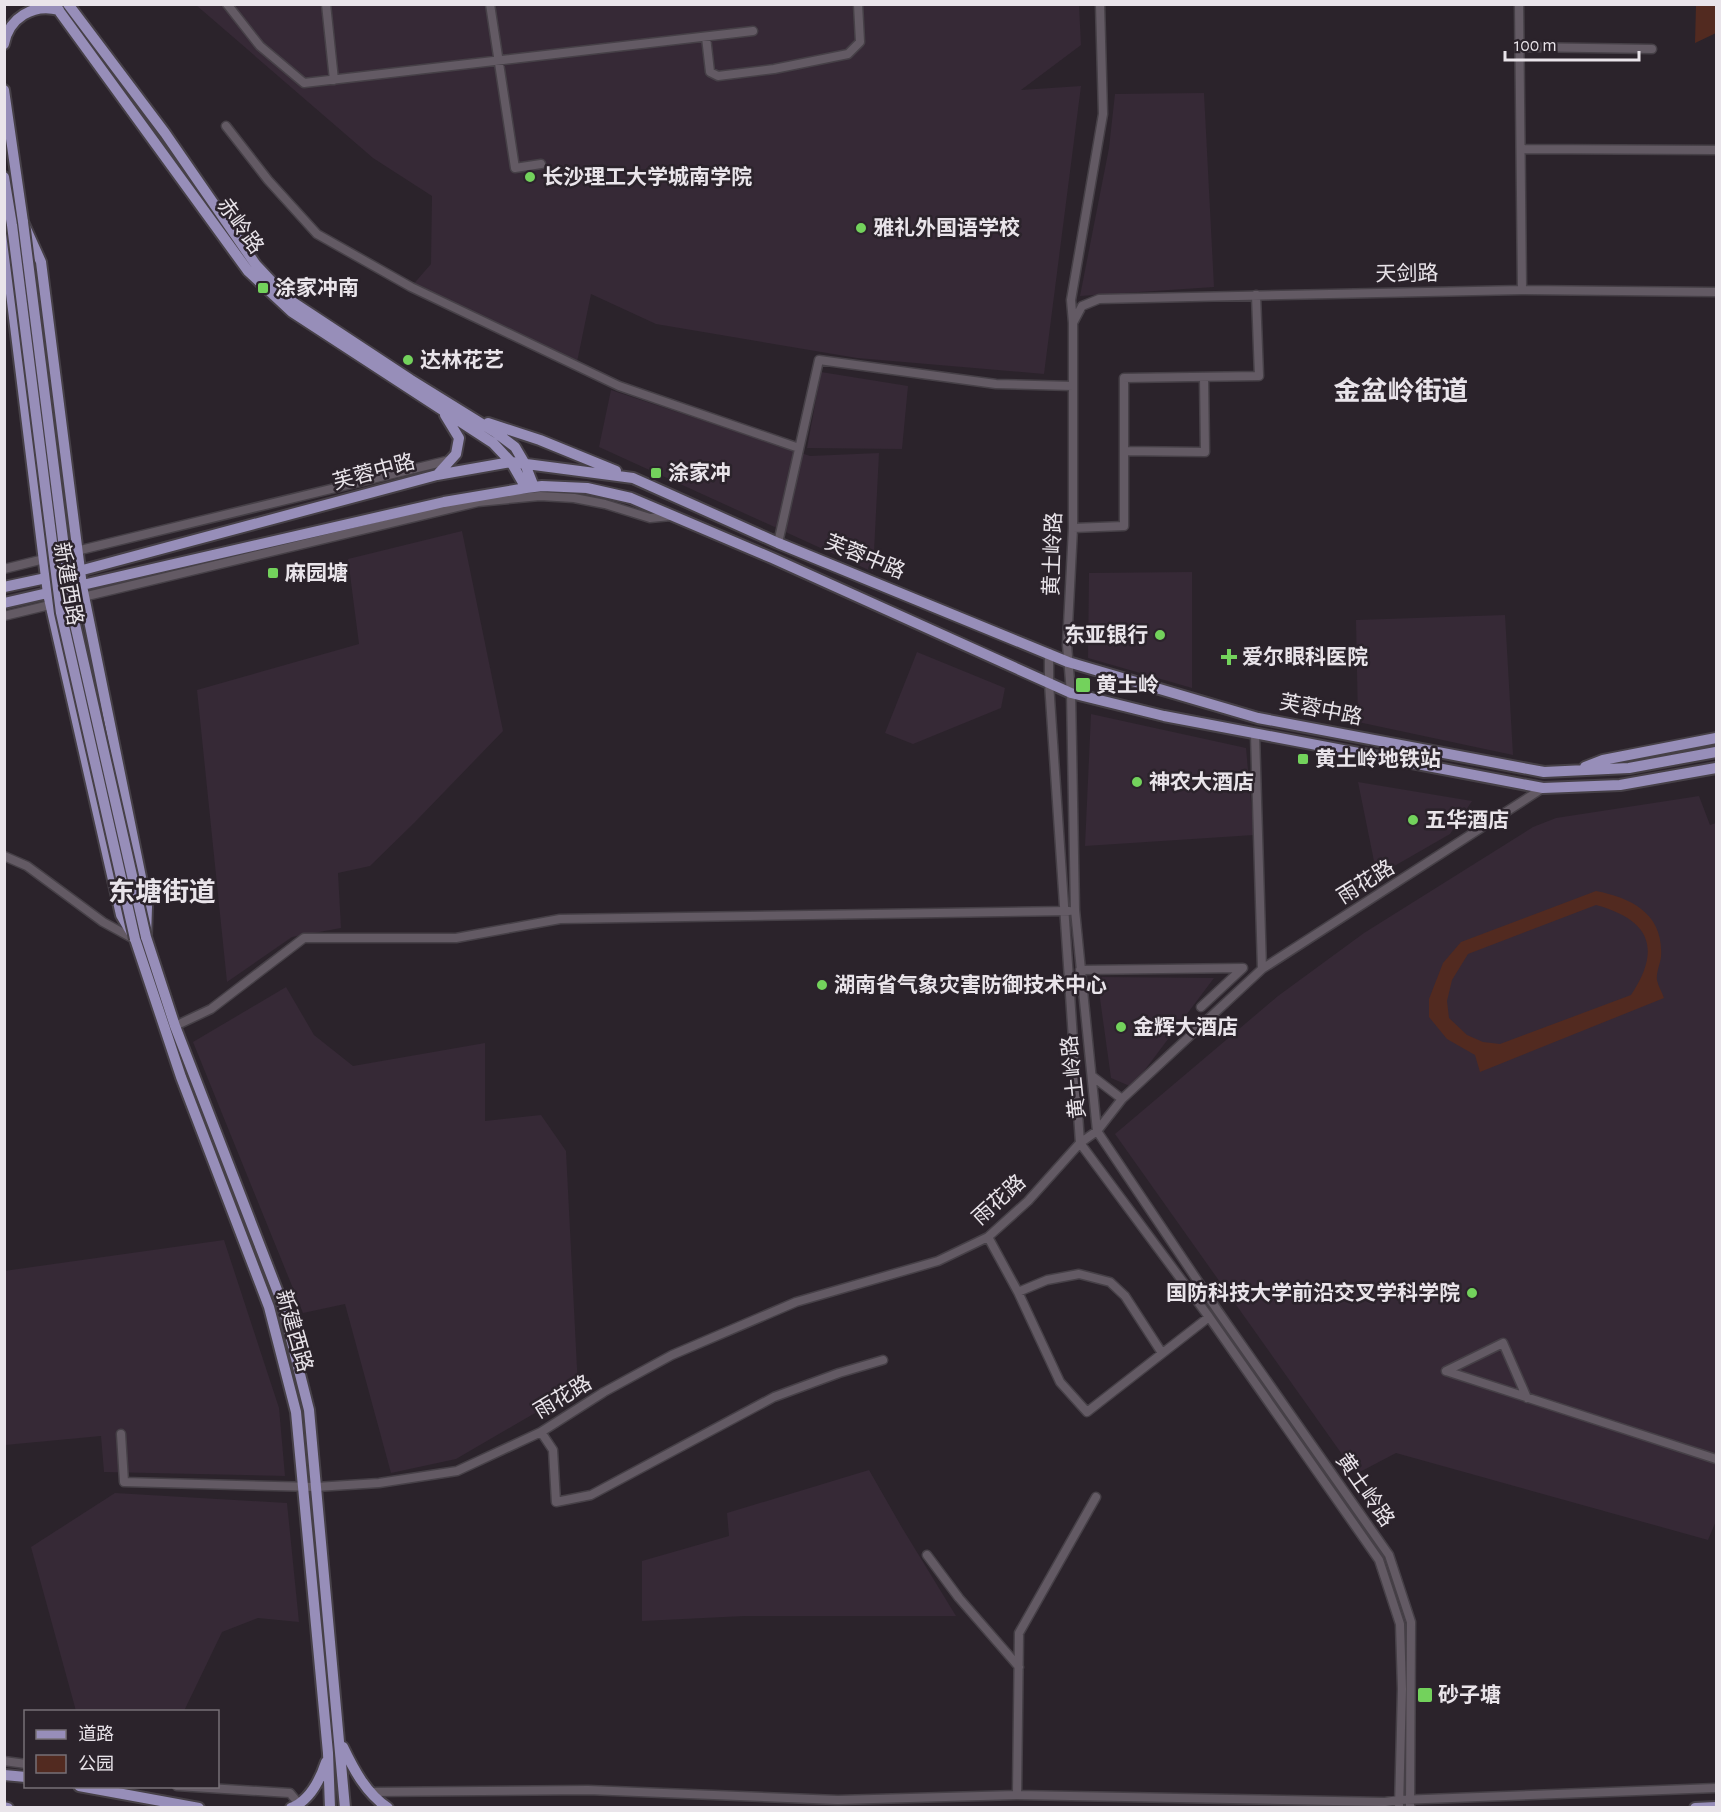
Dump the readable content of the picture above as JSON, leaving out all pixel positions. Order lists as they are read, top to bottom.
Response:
{
  "streets": {
    "main road": ["赤岭路", "芙蓉中路", "新建西路"],
    "street": ["天剑路", "黄土岭路", "雨花路"]
  },
  "crossings": [
    ["赤岭路", "芙蓉中路"],
    ["天剑路", "黄土岭路"],
    ["芙蓉中路", "黄土岭路"],
    ["芙蓉中路", "新建西路"],
    ["芙蓉中路", "雨花路"],
    ["黄土岭路", "雨花路"],
    ["新建西路", "雨花路"]
  ],
  "districts": ["金盆岭街道", "东塘街道"],
  "places": {
    "other": [
      "长沙理工大学城南学院",
      "雅礼外国语学校",
      "达林花艺",
      "东亚银行",
      "神农大酒店",
      "五华酒店",
      "湖南省气象灾害防御技术中心",
      "金辉大酒店",
      "国防科技大学前沿交叉学科学院"
    ],
    "transit": [
      "涂家冲南",
      "涂家冲",
      "麻园塘",
      "黄土岭",
      "黄土岭地铁站",
      "砂子塘"
    ],
    "health": ["爱尔眼科医院"]
  },
  "legend": ["道路", "公园"],
  "scale_bar": "100 m"
}
